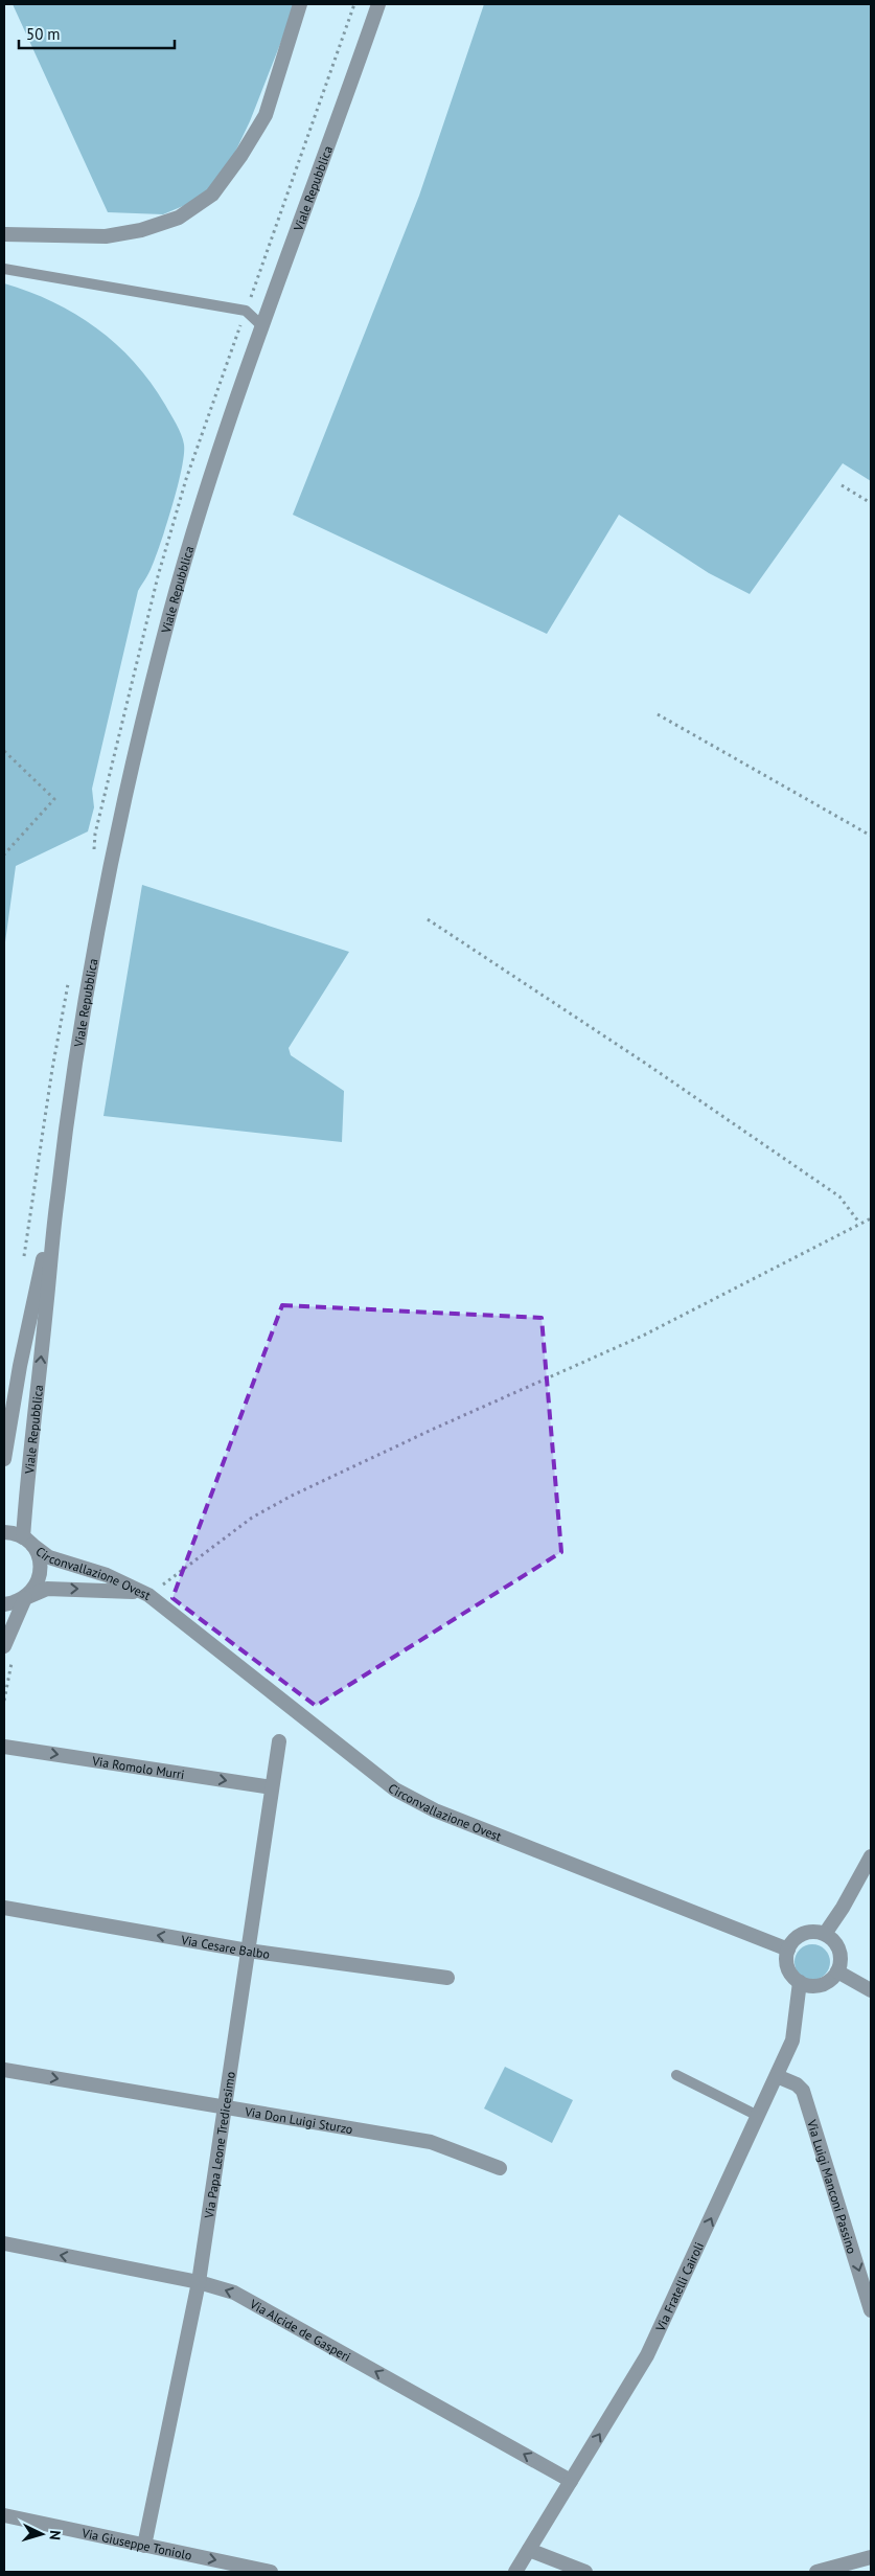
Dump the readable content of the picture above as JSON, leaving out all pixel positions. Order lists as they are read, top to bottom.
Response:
{
  "streets": {
    "street": [
      "Viale Repubblica",
      "Circonvallazione Ovest",
      "Via Romolo Murri",
      "Via Cesare Balbo",
      "Via Don Luigi Sturzo",
      "Via Papa Leone Tredicesimo",
      "Via Luigi Manconi Passino",
      "Via Fratelli Cairoli",
      "Via Alcide de Gasperi",
      "Via Giuseppe Toniolo"
    ]
  },
  "crossings": [
    ["Viale Repubblica", "Circonvallazione Ovest"],
    ["Circonvallazione Ovest", "Via Fratelli Cairoli"],
    ["Via Romolo Murri", "Via Papa Leone Tredicesimo"],
    ["Via Cesare Balbo", "Via Papa Leone Tredicesimo"],
    ["Via Don Luigi Sturzo", "Via Papa Leone Tredicesimo"],
    ["Via Papa Leone Tredicesimo", "Via Alcide de Gasperi"],
    ["Via Papa Leone Tredicesimo", "Via Giuseppe Toniolo"],
    ["Via Luigi Manconi Passino", "Via Fratelli Cairoli"],
    ["Via Fratelli Cairoli", "Via Alcide de Gasperi"]
  ],
  "one_way": [
    "Via Romolo Murri",
    "Via Cesare Balbo",
    "Via Don Luigi Sturzo",
    "Via Luigi Manconi Passino",
    "Via Fratelli Cairoli",
    "Via Alcide de Gasperi",
    "Via Giuseppe Toniolo"
  ],
  "scale_bar": "50 m",
  "north": "right"
}
